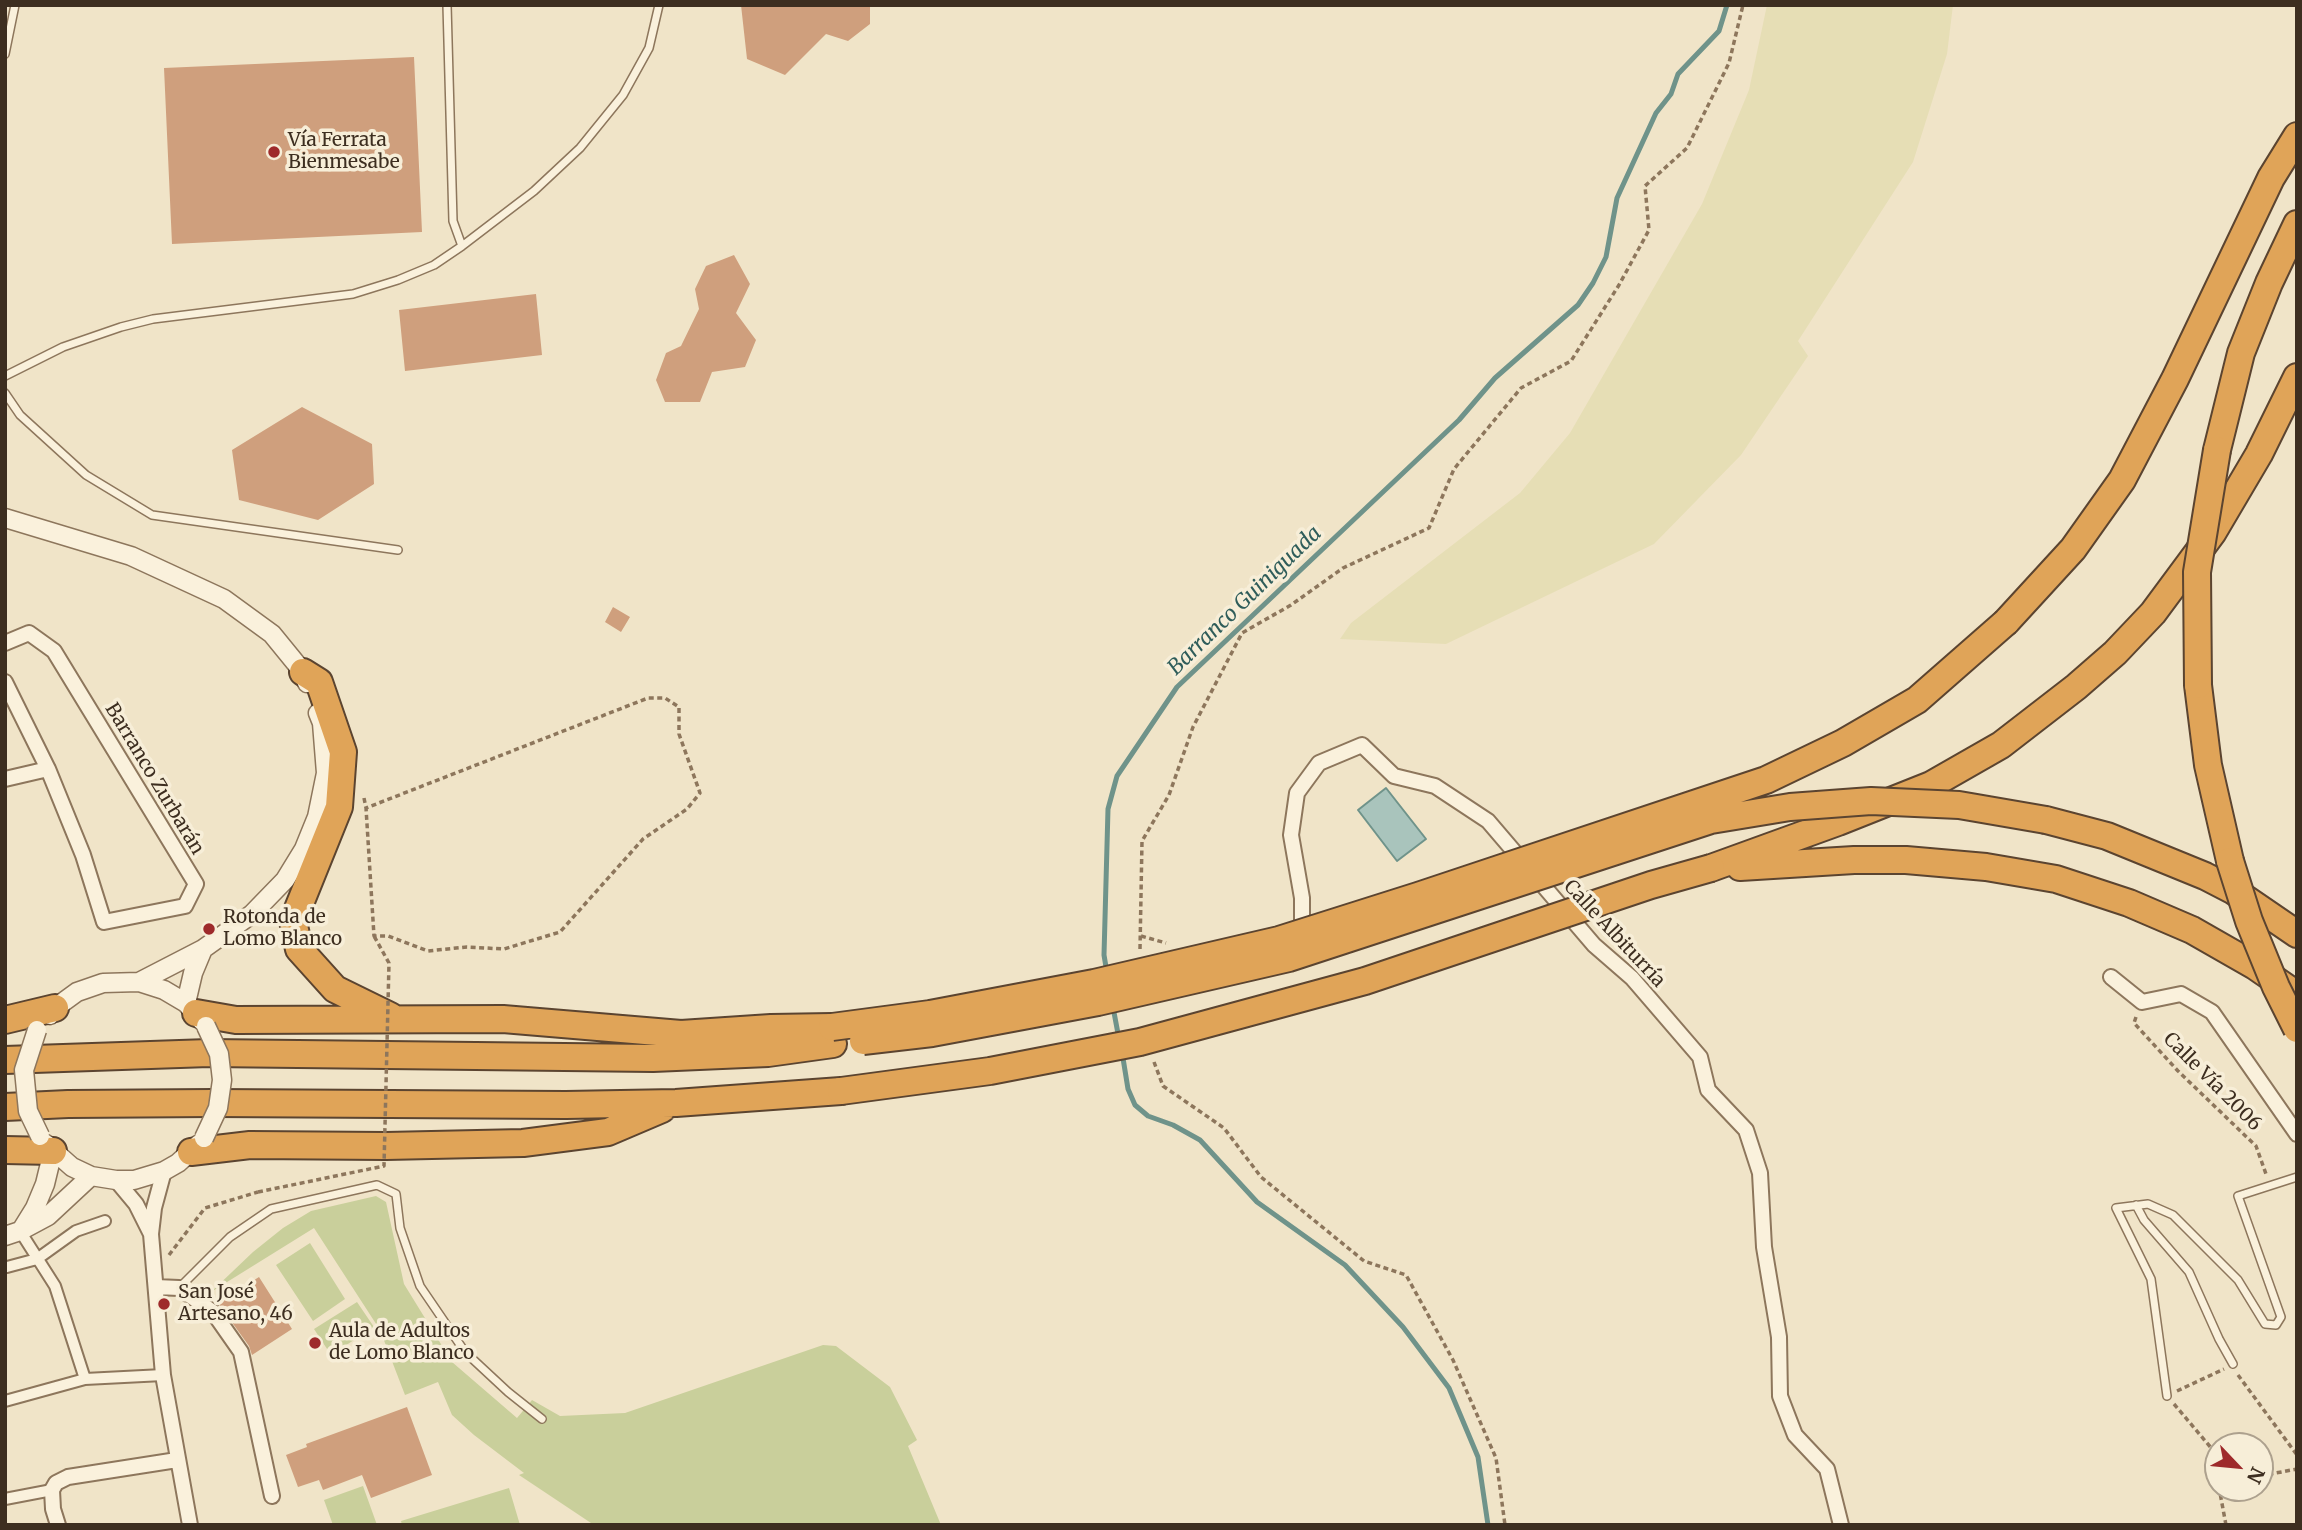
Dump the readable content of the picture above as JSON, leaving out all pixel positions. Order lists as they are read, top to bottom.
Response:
{
  "streets": {
    "street": ["Barranco Zurbarán", "Calle Albiturría"],
    "path": ["Calle Vía 2006"]
  },
  "water": ["Barranco Guiniguada"],
  "places": [
    "Vía Ferrata Bienmesabe",
    "Rotonda de Lomo Blanco",
    "San José Artesano, 46",
    "Aula de Adultos de Lomo Blanco"
  ],
  "north": "bottom right"
}
